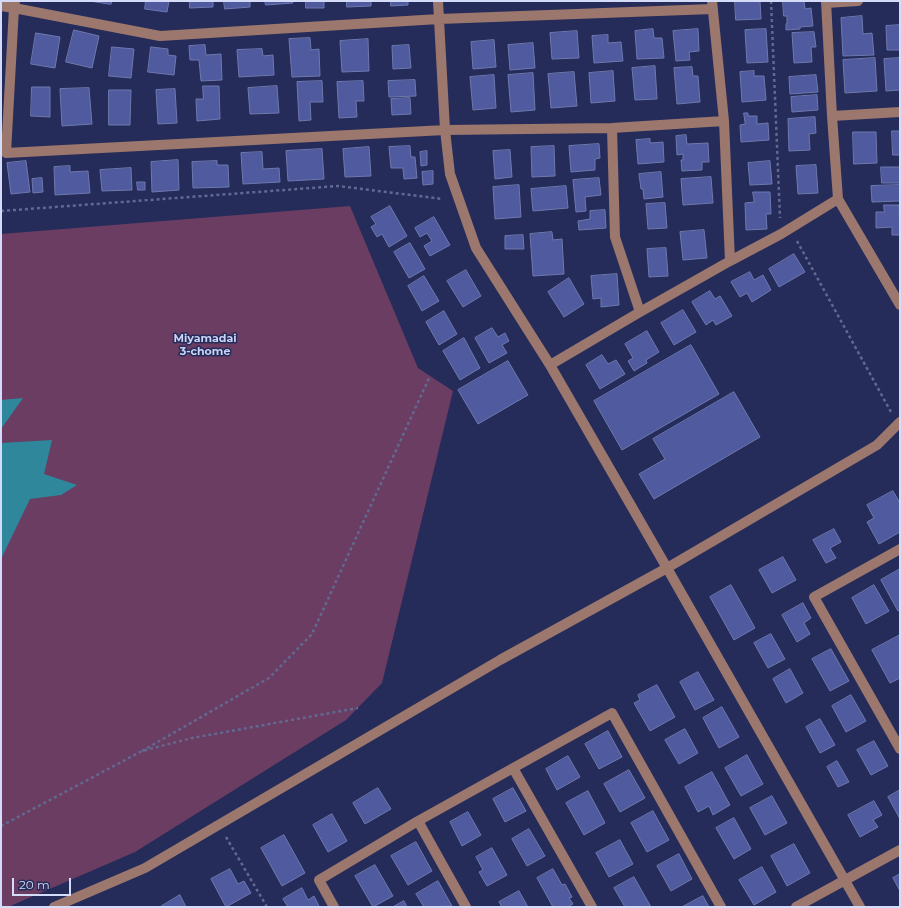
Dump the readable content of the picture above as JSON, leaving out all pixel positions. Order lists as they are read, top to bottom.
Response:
{
  "districts": ["Miyamadai 3-chome"],
  "scale_bar": "20 m"
}
